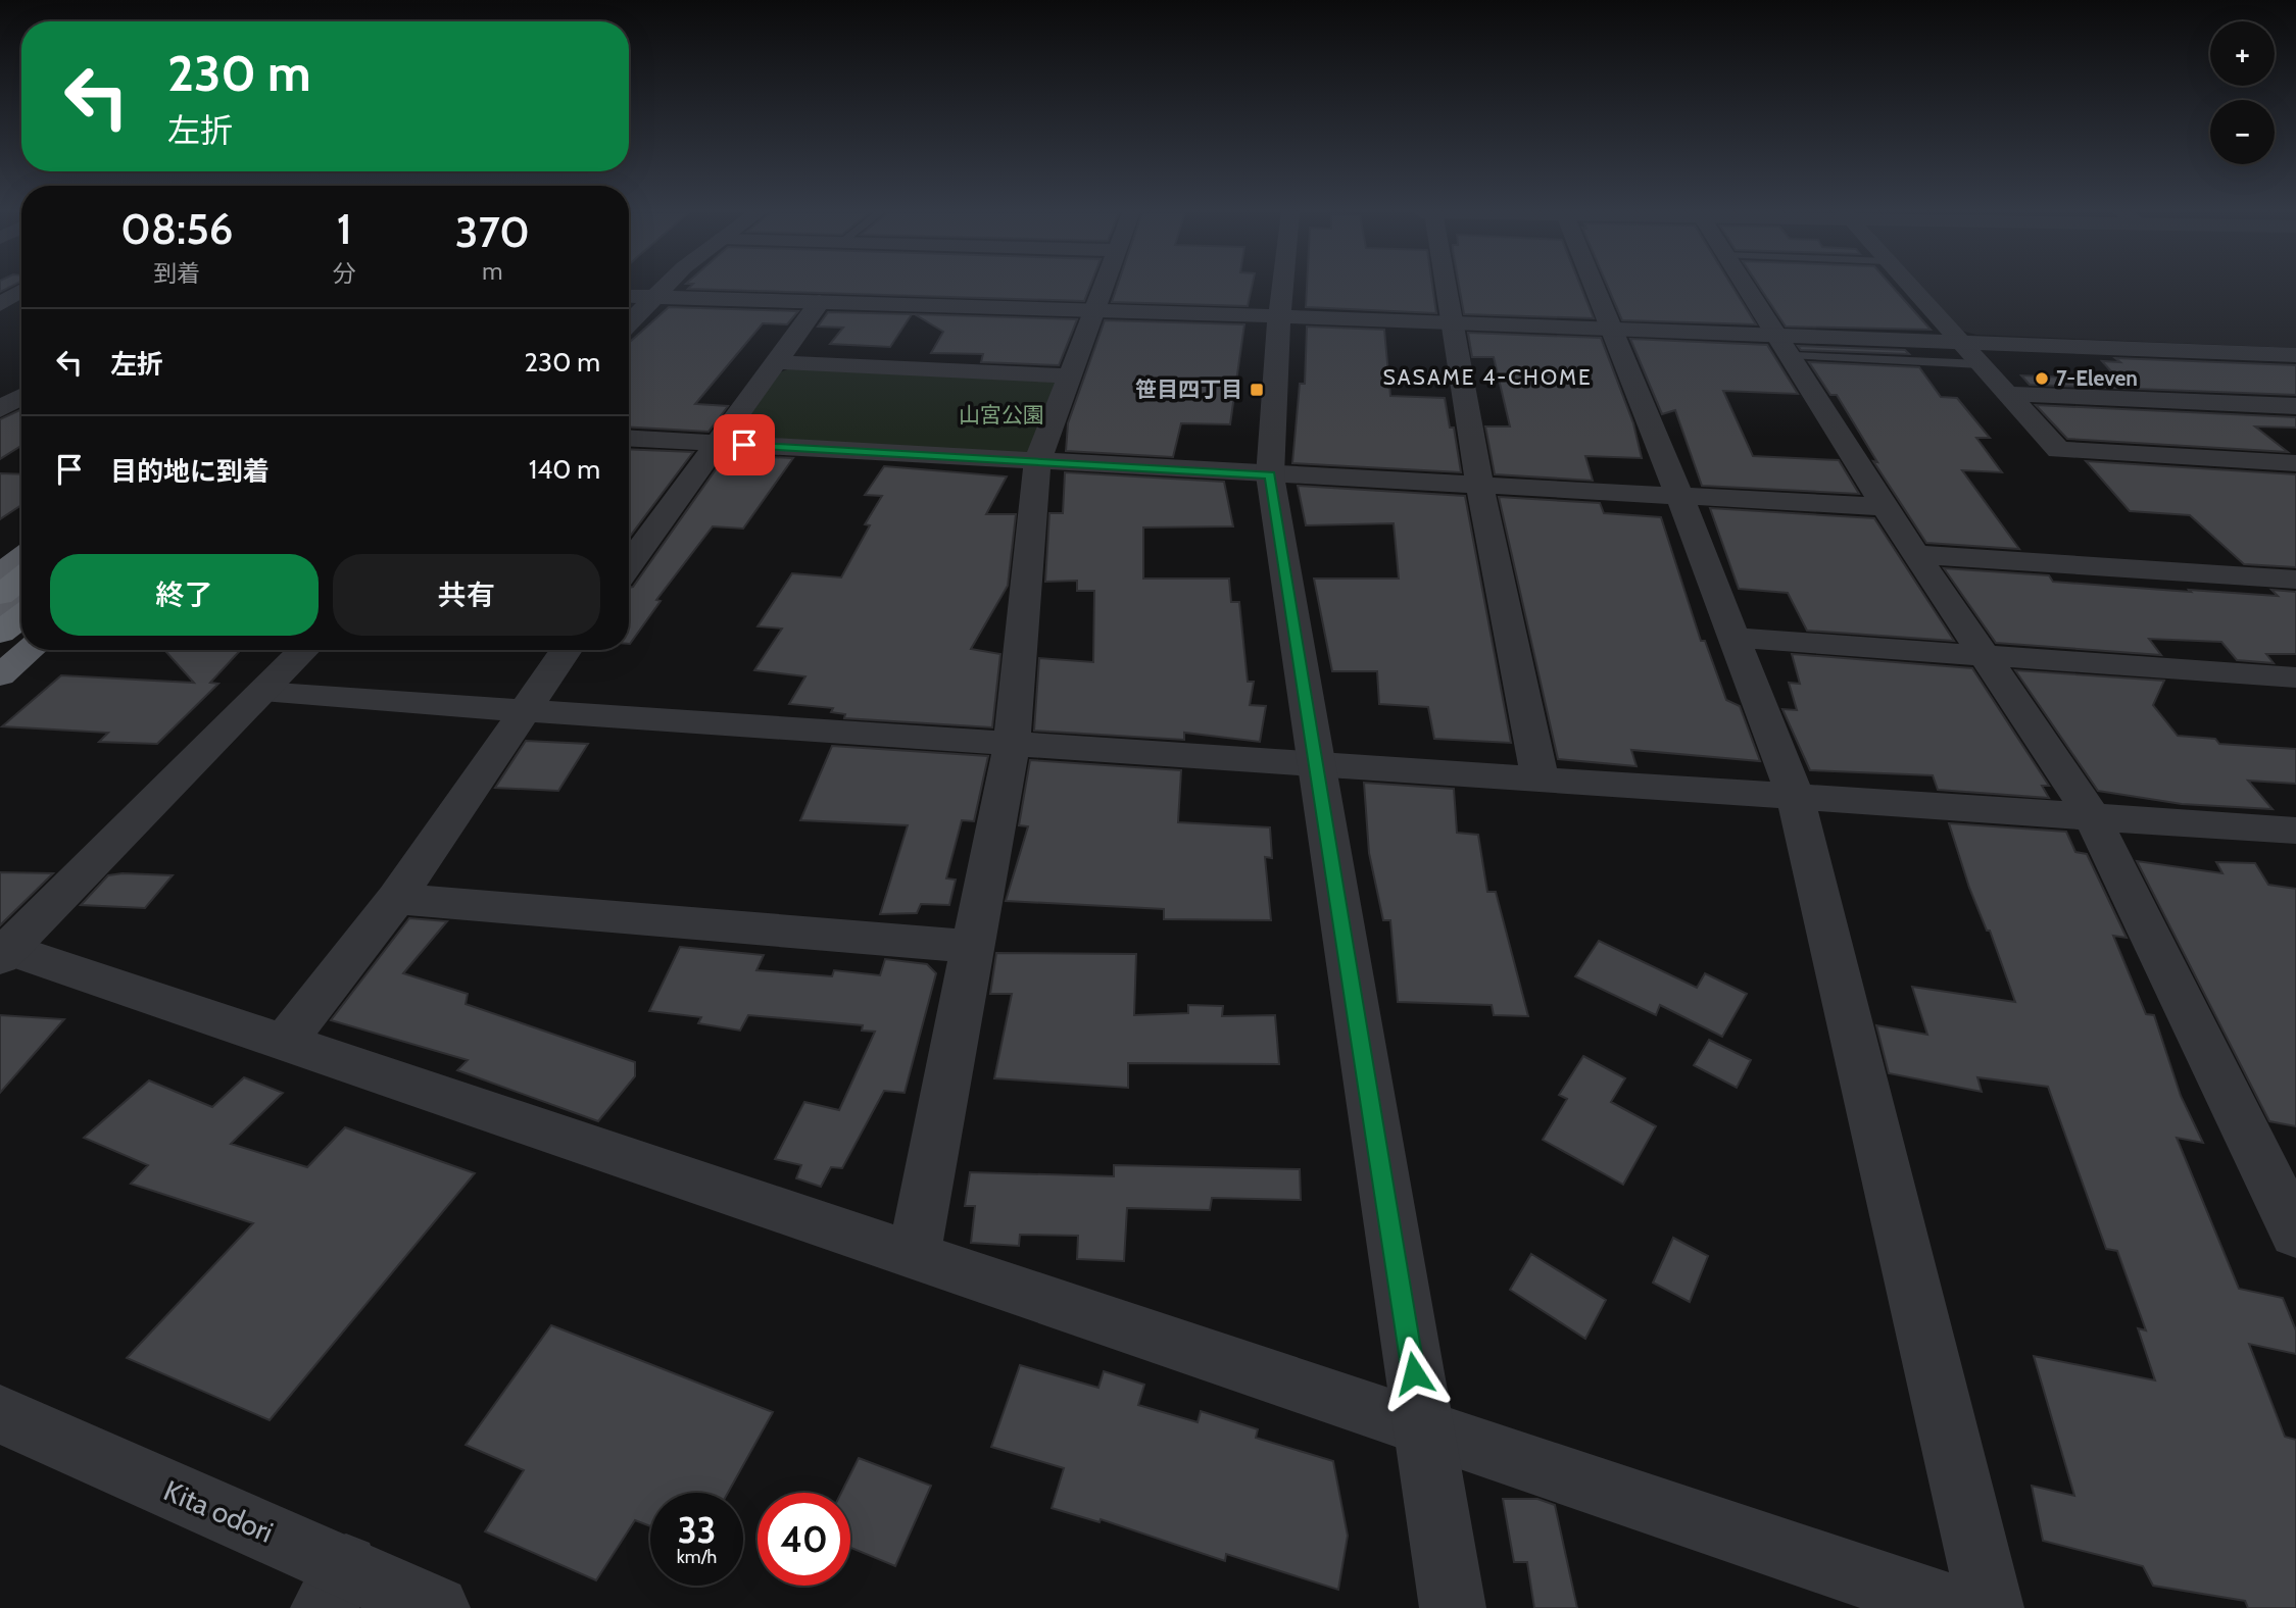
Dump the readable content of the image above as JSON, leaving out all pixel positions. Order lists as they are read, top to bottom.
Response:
{
  "streets": {
    "street": ["Kita odori"]
  },
  "districts": ["SASAME 4-CHOME"],
  "parks": ["山宮公園"],
  "places": {
    "other": ["7-Eleven"],
    "transit": ["笹目四丁目"]
  },
  "page": {
    "map_buttons": ["+", "−"],
    "turn": ["230 m", "左折"],
    "eta": [
      "08:56",
      "到着",
      "1",
      "分",
      "370",
      "m"
    ],
    "list": [
      {
        "name": "左折",
        "value": "230 m"
      },
      {
        "name": "目的地に到着",
        "value": "140 m"
      }
    ],
    "buttons": ["終了", "共有"],
    "speed": "33 km/h",
    "limit": "40"
  }
}
